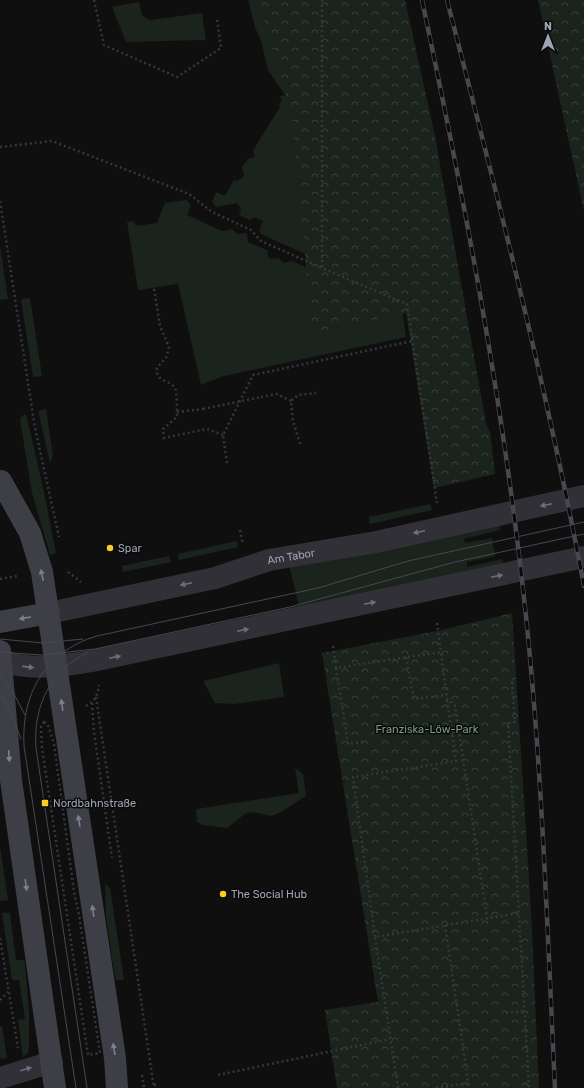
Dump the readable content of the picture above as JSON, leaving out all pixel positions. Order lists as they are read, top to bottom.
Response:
{
  "streets": {
    "main road": ["Am Tabor"]
  },
  "parks": ["Franziska-Löw-Park"],
  "places": {
    "other": ["Spar", "The Social Hub"],
    "transit": ["Nordbahnstraße"]
  },
  "north": "top"
}
